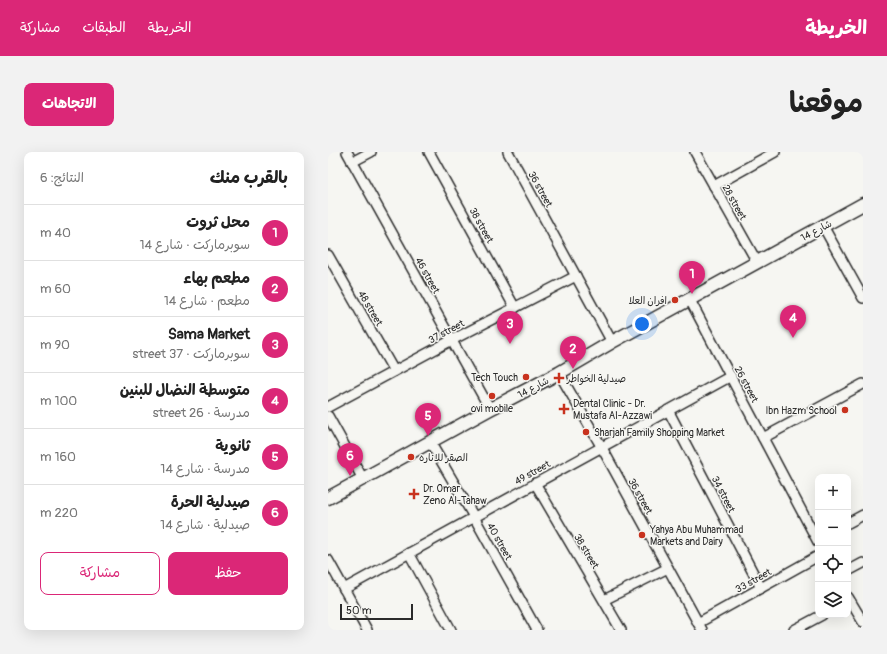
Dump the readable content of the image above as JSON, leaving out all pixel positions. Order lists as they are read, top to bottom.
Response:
{
  "streets": {
    "street": [
      "36 street",
      "28 street",
      "38 street",
      "شارع 14",
      "46 street",
      "48 street",
      "37 street",
      "26 street",
      "49 street",
      "34 street",
      "40 street",
      "33 street"
    ]
  },
  "crossings": [
    ["36 street", "شارع 14"],
    ["36 street", "37 street"],
    ["36 street", "49 street"],
    ["36 street", "33 street"],
    ["28 street", "شارع 14"],
    ["38 street", "37 street"],
    ["38 street", "49 street"],
    ["شارع 14", "46 street"],
    ["شارع 14", "26 street"],
    ["شارع 14", "40 street"],
    ["46 street", "37 street"],
    ["48 street", "37 street"],
    ["26 street", "49 street"],
    ["49 street", "34 street"],
    ["49 street", "40 street"],
    ["34 street", "33 street"]
  ],
  "places": {
    "other": [
      "افران العلا",
      "Tech Touch",
      "ovi mobile",
      "Ibn Hazm School",
      "Sharjah Family Shopping Market",
      "الصقر للاناره",
      "Yahya Abu Muhammad Markets and Dairy"
    ],
    "health": ["صيدلية الخواطر", "Dental Clinic - Dr. Mustafa Al-Azzawi", "Dr. Omar Zeno Al-Tahaw"]
  },
  "scale_bar": "50 m",
  "page": {
    "header": "الخريطة",
    "nav": ["الخريطة", "الطبقات", "مشاركة"],
    "title": "موقعنا",
    "buttons": [
      "الاتجاهات",
      ["حفظ", "مشاركة"]
    ],
    "heading": ["بالقرب منك", "النتائج: 6"],
    "list": [
      {
        "mark": "1",
        "name": "محل ثروت",
        "note": "سوبرماركت · شارع 14",
        "value": "40 m"
      },
      {
        "mark": "2",
        "name": "مطعم بهاء",
        "note": "مطعم · شارع 14",
        "value": "60 m"
      },
      {
        "mark": "3",
        "name": "Sama Market",
        "note": "سوبرماركت · 37 street",
        "value": "90 m"
      },
      {
        "mark": "4",
        "name": "متوسطة النضال للبنين",
        "note": "مدرسة · 26 street",
        "value": "100 m"
      },
      {
        "mark": "5",
        "name": "ثانوية",
        "note": "مدرسة · شارع 14",
        "value": "160 m"
      },
      {
        "mark": "6",
        "name": "صيدلية الحرة",
        "note": "صيدلية · شارع 14",
        "value": "220 m"
      }
    ],
    "pins": [
      "1",
      "4",
      "3",
      "2",
      "5",
      "6"
    ],
    "map_buttons": ["+", "−"],
    "scale": "50 m"
  }
}
